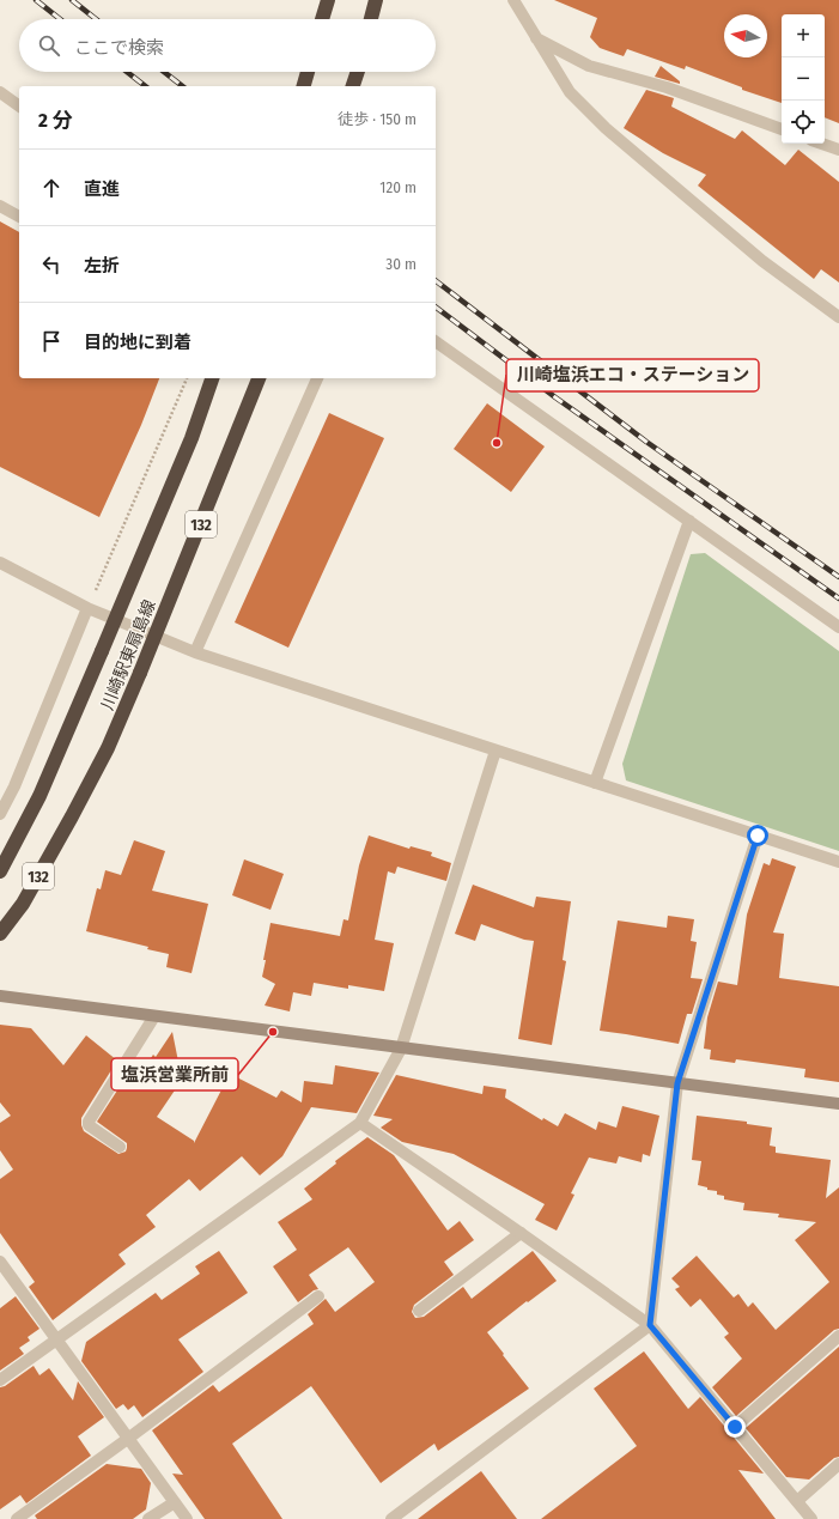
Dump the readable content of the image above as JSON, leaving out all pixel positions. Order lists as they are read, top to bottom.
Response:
{
  "streets": {
    "highway": ["132", "川崎駅東扇島線"]
  },
  "places": ["川崎塩浜エコ・ステーション", "塩浜営業所前"],
  "north": "left",
  "page": {
    "map_buttons": ["+", "−"],
    "search": "ここで検索",
    "heading": ["2 分", "徒歩 · 150 m"],
    "list": [
      ["直進", "120 m"],
      ["左折", "30 m"],
      "目的地に到着"
    ]
  }
}
